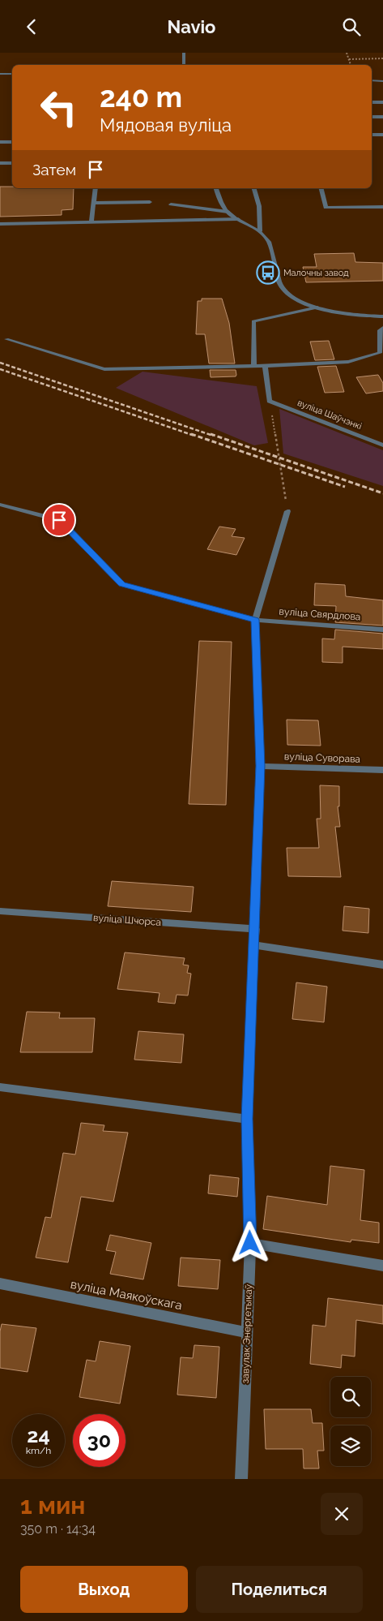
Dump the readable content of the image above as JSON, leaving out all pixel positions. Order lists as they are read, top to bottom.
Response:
{
  "streets": {
    "street": [
      "вуліца Шаўчэнкі",
      "вуліца Свярдлова",
      "вуліца Суворава",
      "вуліца Шчорса",
      "вуліца Маякоўскага",
      "завулак Энергетыкаў"
    ]
  },
  "crossings": [
    ["вуліца Свярдлова", "завулак Энергетыкаў"],
    ["вуліца Суворава", "завулак Энергетыкаў"],
    ["вуліца Шчорса", "завулак Энергетыкаў"],
    ["вуліца Маякоўскага", "завулак Энергетыкаў"]
  ],
  "places": {
    "bus stop": ["Малочны завод"]
  },
  "page": {
    "header": "Navio",
    "turn": ["240 m", "Мядовая вуліца"],
    "then": "Затем",
    "speed": "24 km/h",
    "limit": "30",
    "heading": ["1 мин", "350 m · 14:34"],
    "buttons": ["Выход", "Поделиться"]
  }
}
